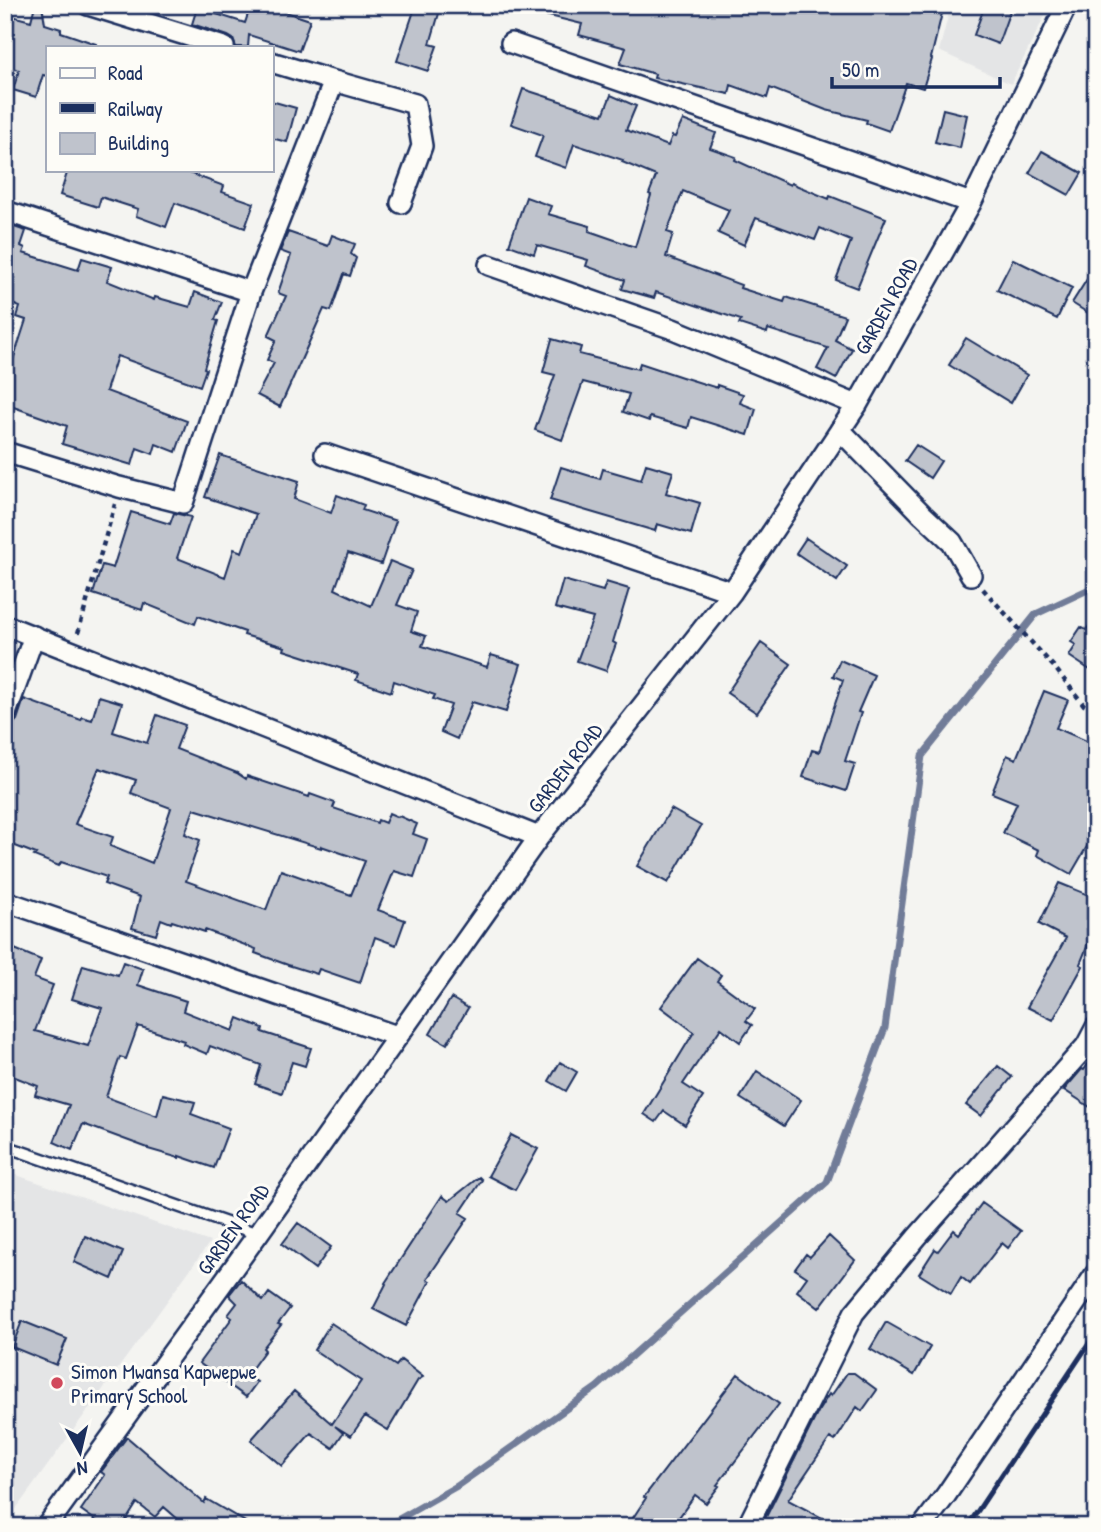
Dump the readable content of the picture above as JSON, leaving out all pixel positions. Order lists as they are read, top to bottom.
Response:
{
  "streets": {
    "street": ["GARDEN ROAD"]
  },
  "places": ["Simon Mwansa Kapwepwe Primary School"],
  "legend": ["Road", "Railway", "Building"],
  "scale_bar": "50 m",
  "north": "bottom"
}
